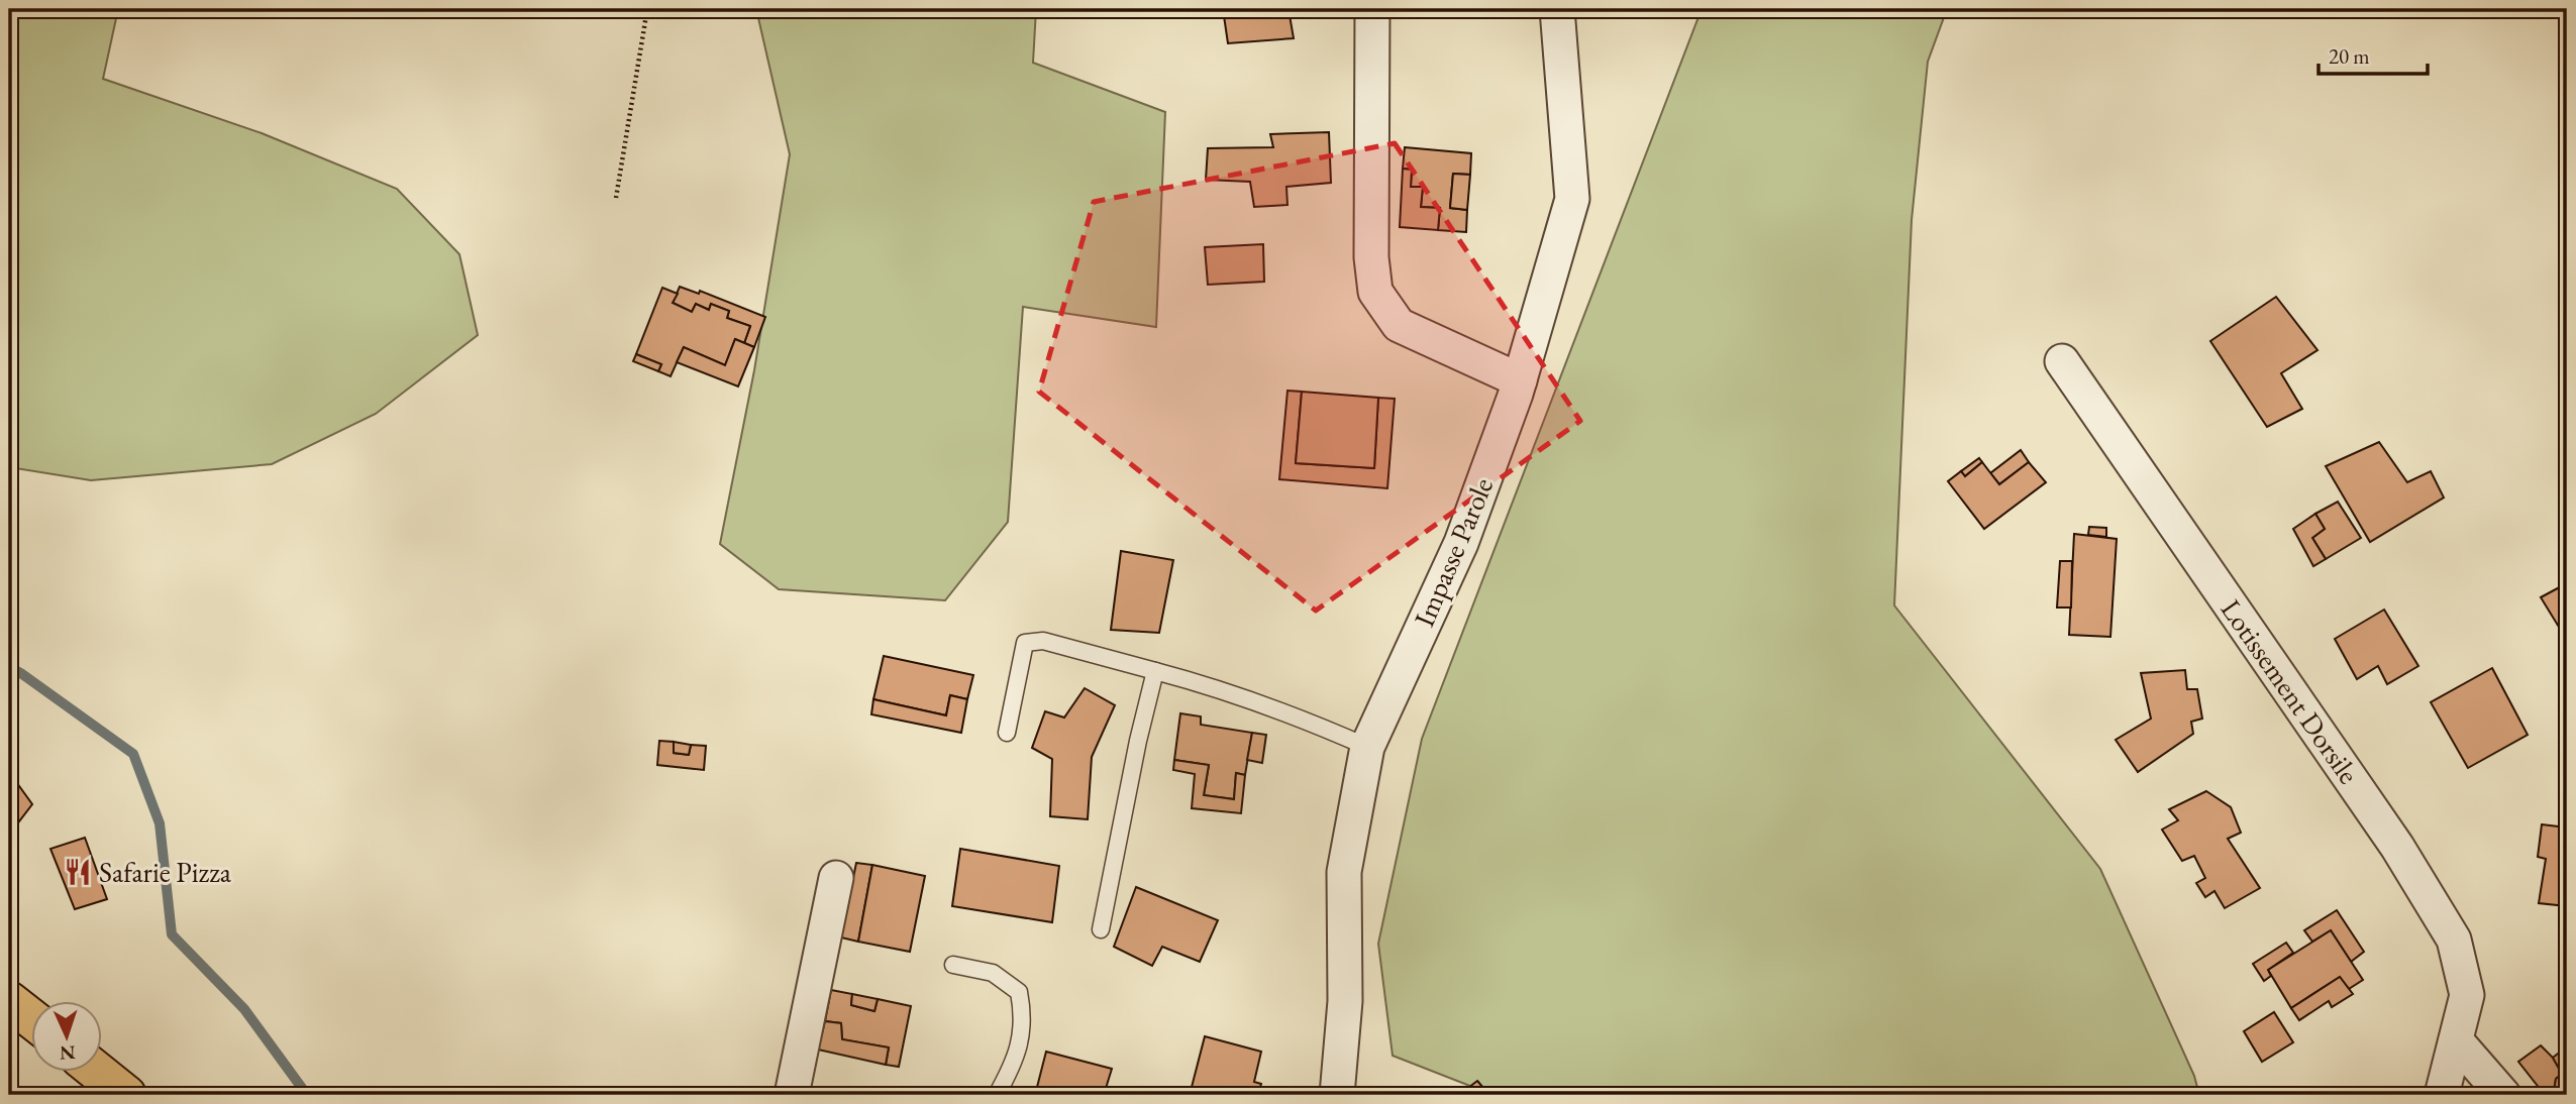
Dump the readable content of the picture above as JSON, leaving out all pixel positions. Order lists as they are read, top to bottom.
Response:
{
  "streets": {
    "street": ["Impasse Parole", "Lotissement Dorsile"]
  },
  "places": {
    "restaurant": ["Safarie Pizza"]
  },
  "scale_bar": "20 m",
  "north": "bottom"
}
